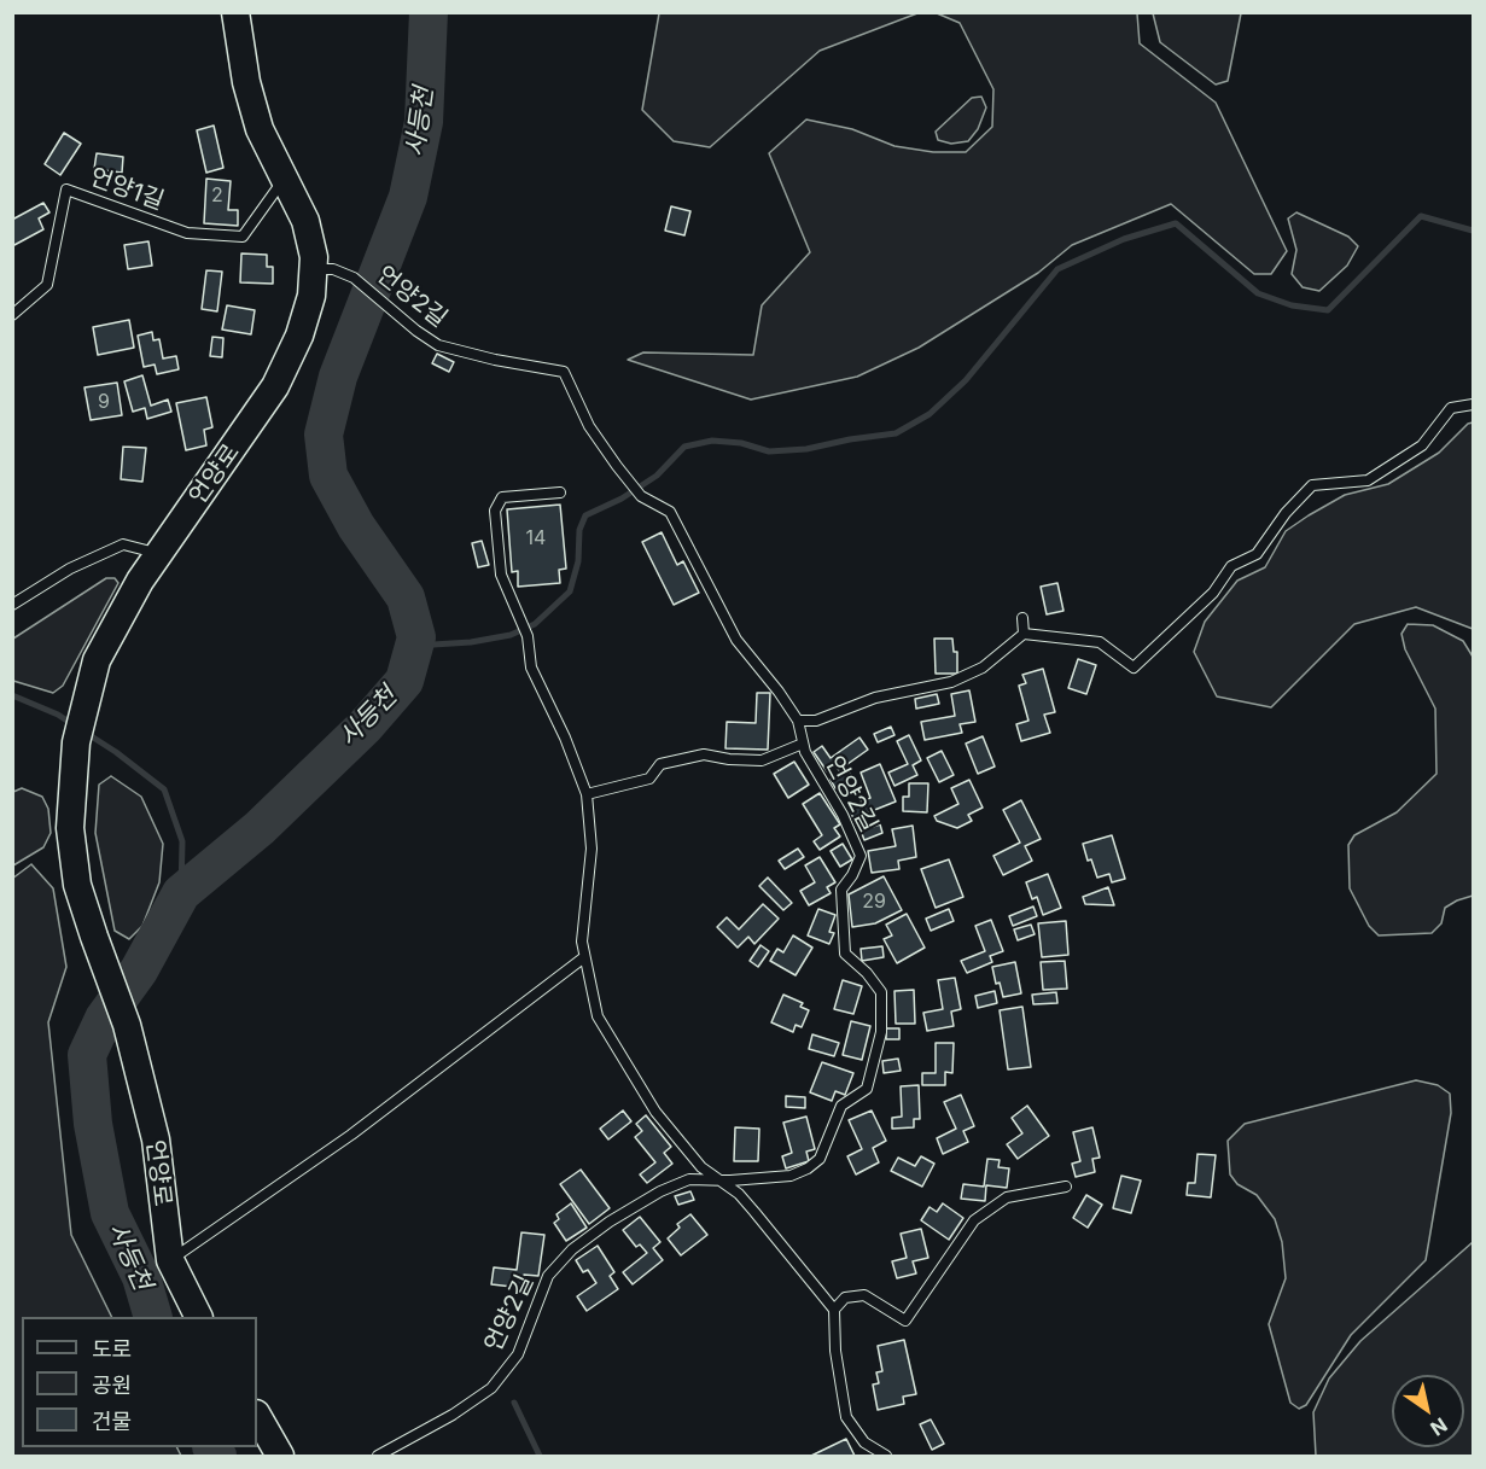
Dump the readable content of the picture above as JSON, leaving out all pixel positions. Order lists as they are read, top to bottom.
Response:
{
  "streets": {
    "street": ["언양로"],
    "lane": ["언양1길", "언양2길"]
  },
  "crossings": [
    ["언양1길", "언양로"],
    ["언양2길", "언양로"]
  ],
  "water": ["사등천"],
  "house_numbers": [
    "2",
    "9",
    "14",
    "29"
  ],
  "legend": ["도로", "공원", "건물"],
  "north": "bottom right"
}
